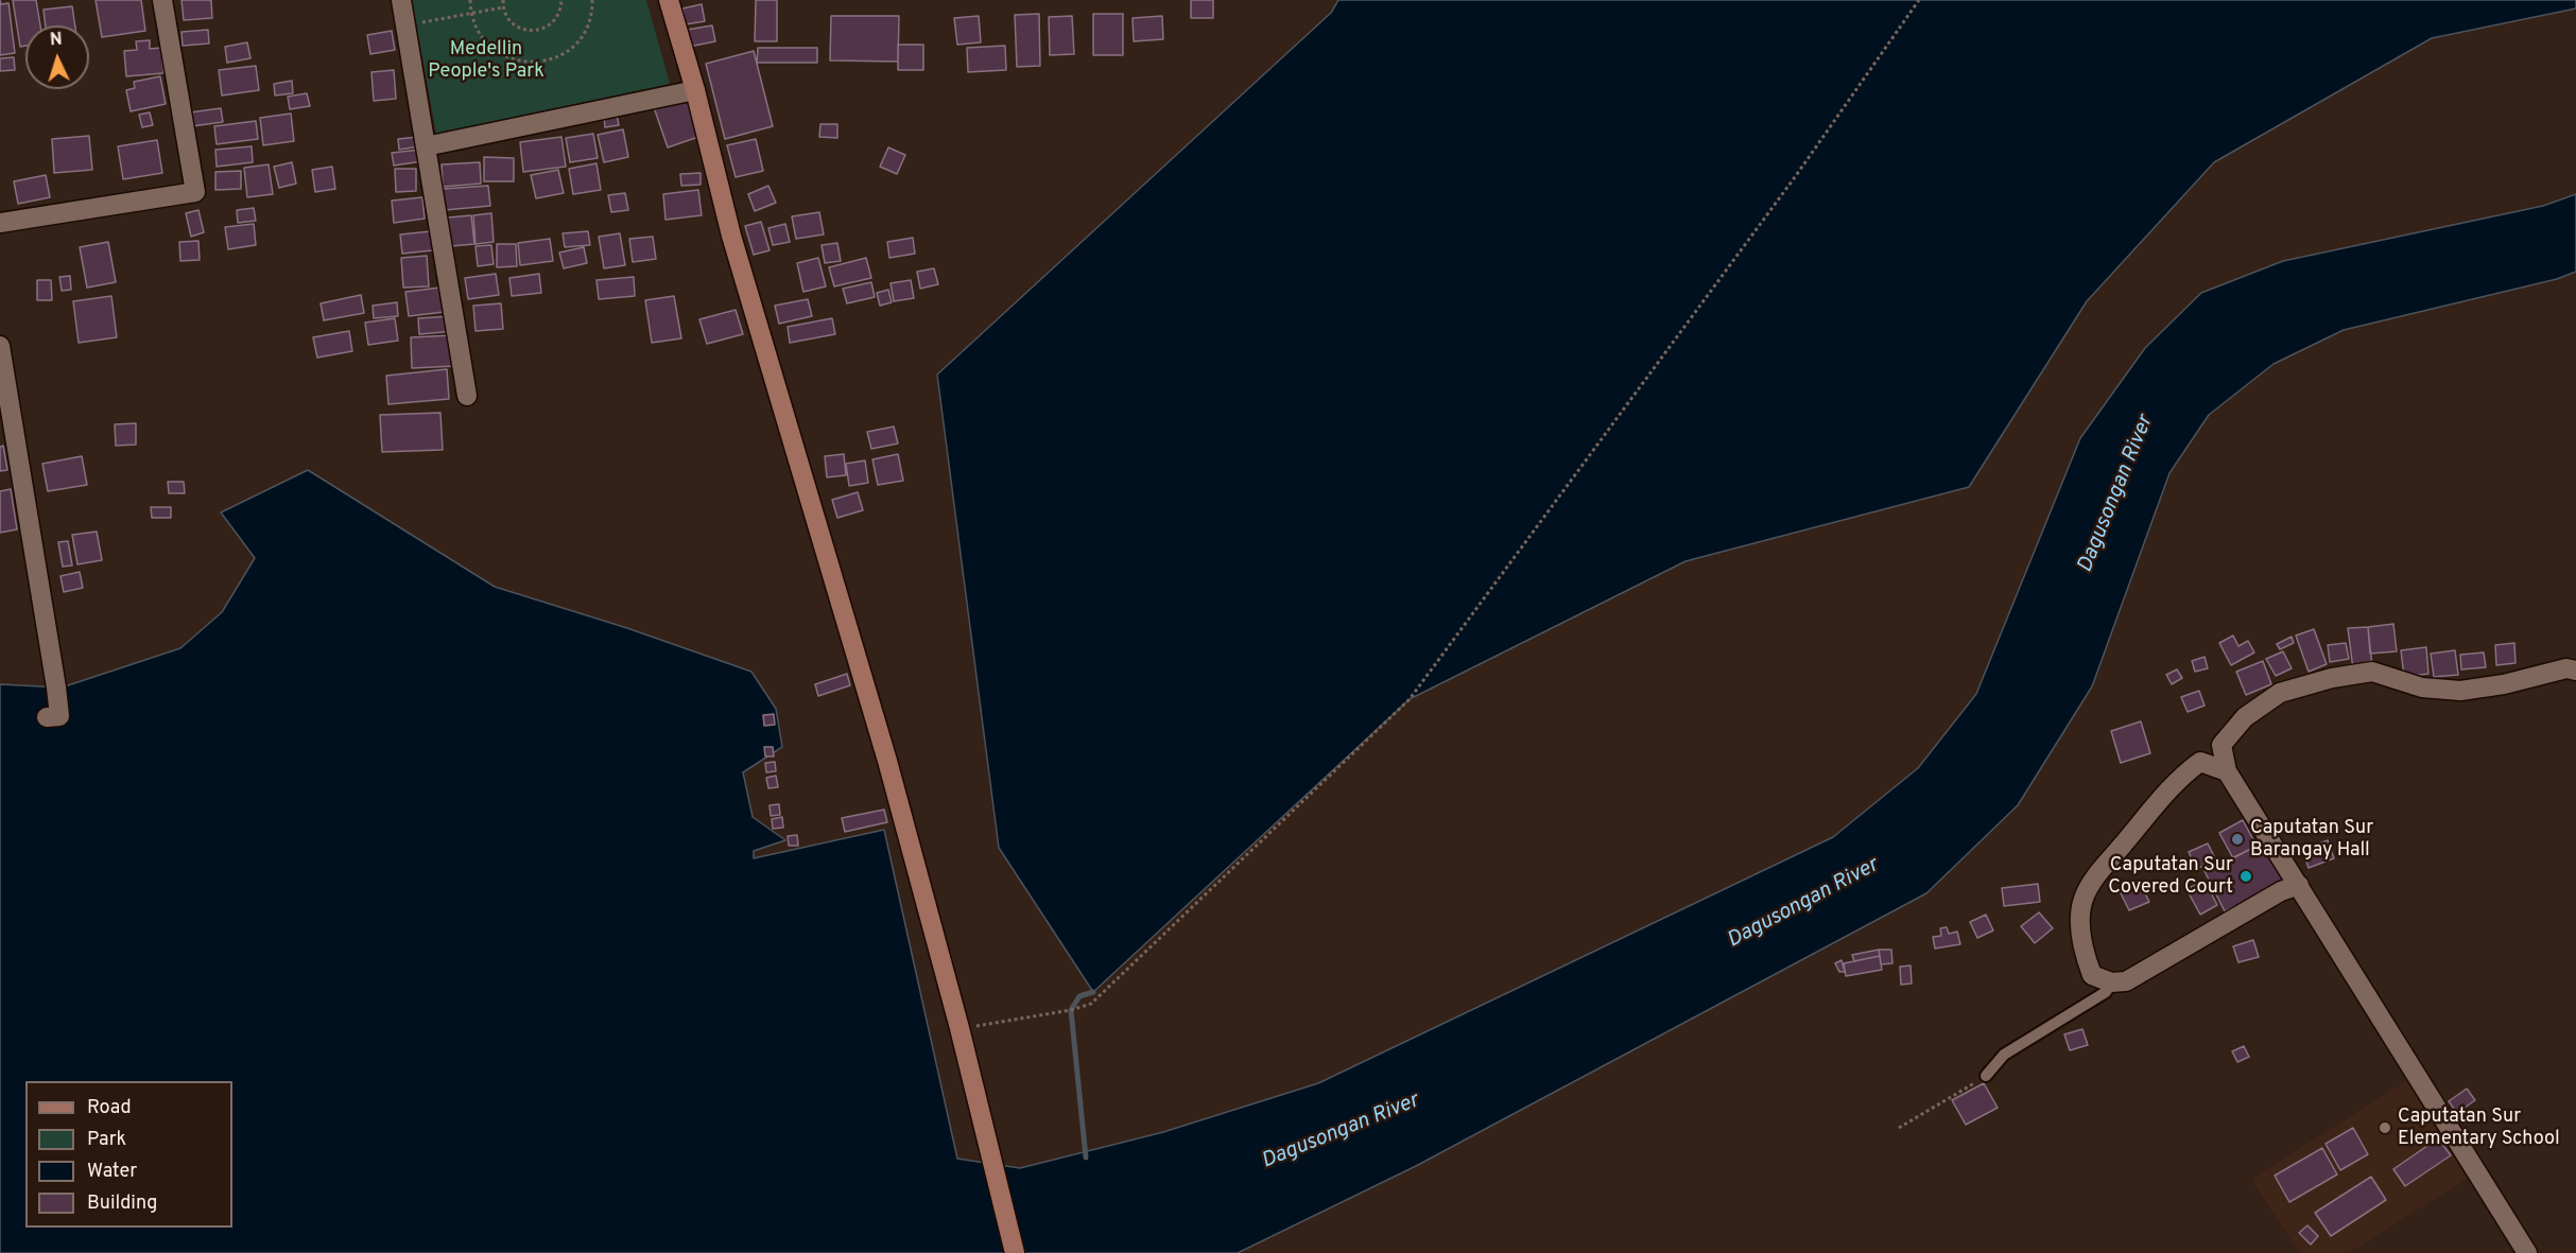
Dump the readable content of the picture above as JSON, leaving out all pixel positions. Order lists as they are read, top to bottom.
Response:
{
  "water": ["Dagusongan River"],
  "parks": ["Medellin People's Park"],
  "places": ["Caputatan Sur Barangay Hall", "Caputatan Sur Covered Court", "Caputatan Sur Elementary School"],
  "legend": [
    "Road",
    "Park",
    "Water",
    "Building"
  ],
  "north": "top"
}
